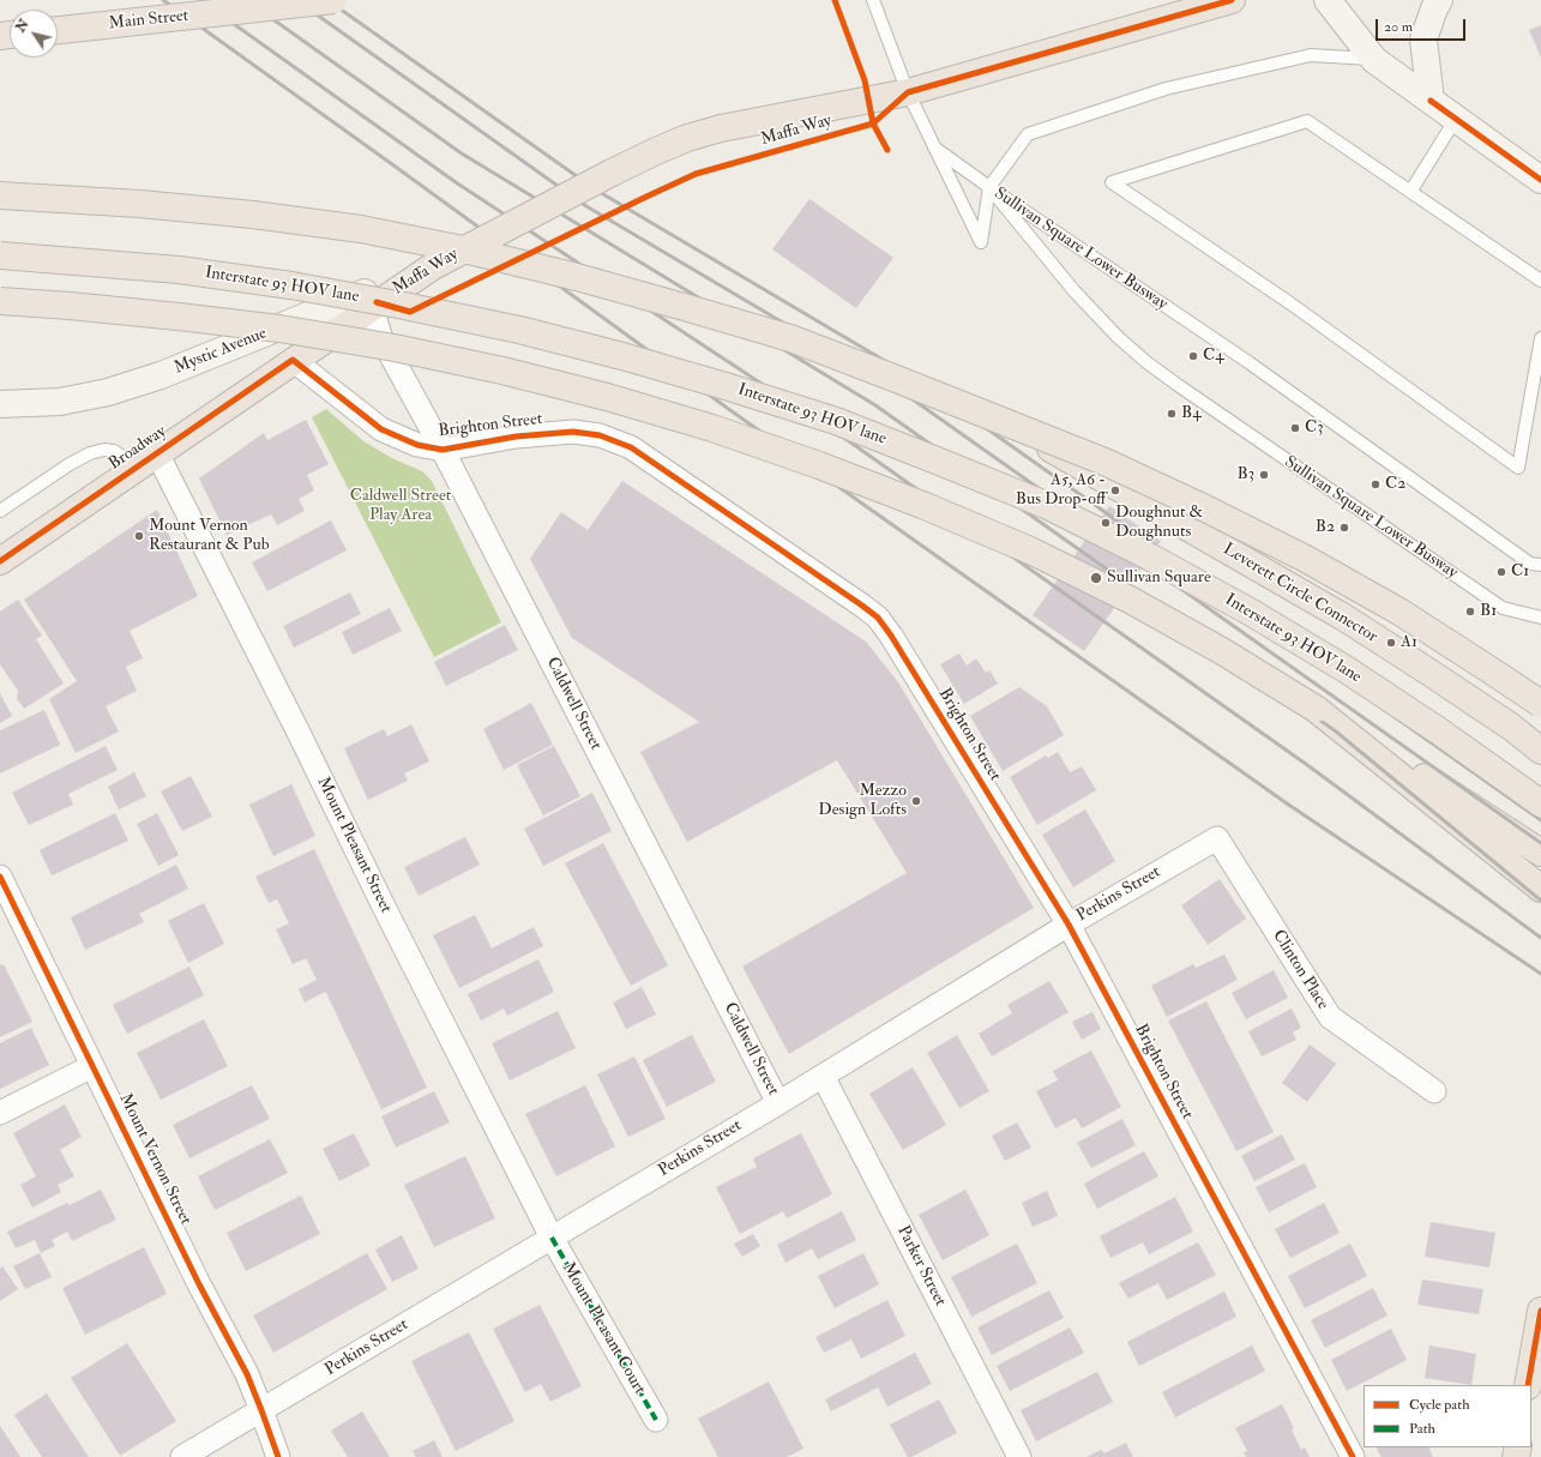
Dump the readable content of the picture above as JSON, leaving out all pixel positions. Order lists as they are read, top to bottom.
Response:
{
  "streets": {
    "main road": [
      "Main Street",
      "Maffa Way",
      "Interstate 93 HOV lane",
      "Mystic Avenue",
      "Broadway",
      "Leverett Circle Connector"
    ],
    "street": [
      "Brighton Street",
      "Caldwell Street",
      "Mount Pleasant Street",
      "Perkins Street",
      "Clinton Place",
      "Mount Vernon Street",
      "Parker Street",
      "Mount Pleasant Court"
    ],
    "lane": ["Sullivan Square Lower Busway"]
  },
  "crossings": [
    ["Maffa Way", "Mystic Avenue"],
    ["Maffa Way", "Brighton Street"],
    ["Maffa Way", "Broadway"],
    ["Maffa Way", "Caldwell Street"],
    ["Brighton Street", "Broadway"],
    ["Brighton Street", "Caldwell Street"],
    ["Brighton Street", "Perkins Street"],
    ["Broadway", "Mount Pleasant Street"],
    ["Caldwell Street", "Perkins Street"],
    ["Mount Pleasant Street", "Perkins Street"],
    ["Mount Pleasant Street", "Mount Pleasant Court"],
    ["Perkins Street", "Clinton Place"],
    ["Perkins Street", "Mount Vernon Street"],
    ["Perkins Street", "Parker Street"],
    ["Perkins Street", "Mount Pleasant Court"]
  ],
  "parks": ["Caldwell Street Play Area"],
  "places": [
    "C4",
    "B4",
    "C3",
    "B3",
    "C2",
    "A5, A6 - Bus Drop-off",
    "Doughnut & Doughnuts",
    "B2",
    "Mount Vernon Restaurant & Pub",
    "C1",
    "Sullivan Square",
    "B1",
    "A1",
    "Mezzo Design Lofts"
  ],
  "legend": ["Cycle path", "Path"],
  "scale_bar": "20 m",
  "north": "top left"
}
